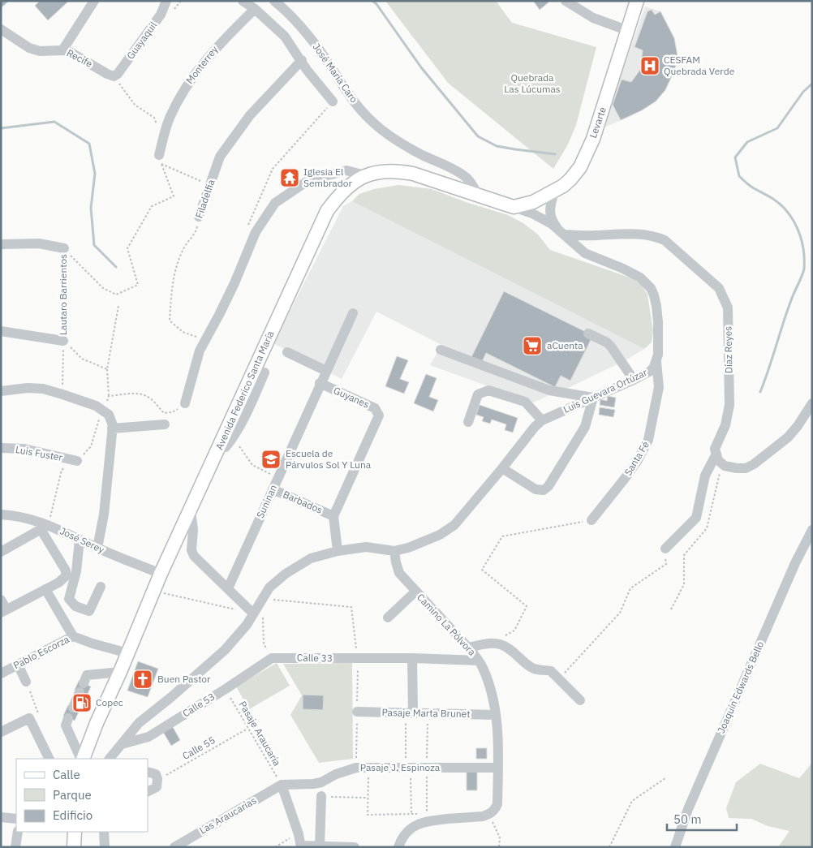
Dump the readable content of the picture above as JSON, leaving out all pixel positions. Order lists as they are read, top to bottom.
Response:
{
  "streets": {
    "main road": ["Levarte", "Avenida Federico Santa María"],
    "street": [
      "Guayaquil",
      "Recife",
      "Monterrey",
      "José María Caro",
      "Filadelfia",
      "Díaz Reyes",
      "Luis Guevara Ortúzar",
      "Guyanes",
      "Luis Fuster",
      "Santa Fé",
      "Suninan",
      "Barbados",
      "José Serey",
      "Camino La Pólvora",
      "Pablo Escorza",
      "Calle 33",
      "Joaquín Edwards Bello",
      "Calle 53",
      "Pasaje Marta Brunet",
      "Pasaje J. Espinoza",
      "Las Araucarias"
    ],
    "path": ["Lautaro Barrientos", "Pasaje Araucaria", "Calle 55"]
  },
  "crossings": [
    ["Guayaquil", "Recife"],
    ["Monterrey", "José María Caro"],
    ["José María Caro", "Filadelfia"],
    ["José María Caro", "Avenida Federico Santa María"],
    ["Levarte", "Avenida Federico Santa María"],
    ["Levarte", "Luis Guevara Ortúzar"],
    ["Díaz Reyes", "Luis Guevara Ortúzar"],
    ["Avenida Federico Santa María", "Luis Guevara Ortúzar"],
    ["Avenida Federico Santa María", "José Serey"],
    ["Avenida Federico Santa María", "Pablo Escorza"],
    ["Luis Guevara Ortúzar", "Santa Fé"],
    ["Luis Guevara Ortúzar", "Camino La Pólvora"],
    ["Guyanes", "Suninan"],
    ["Guyanes", "Barbados"],
    ["Suninan", "Barbados"],
    ["Camino La Pólvora", "Calle 33"],
    ["Camino La Pólvora", "Pasaje Marta Brunet"],
    ["Camino La Pólvora", "Pasaje J. Espinoza"],
    ["Calle 33", "Calle 53"],
    ["Calle 53", "Pasaje Araucaria"],
    ["Pasaje Araucaria", "Calle 55"],
    ["Pasaje Araucaria", "Pasaje J. Espinoza"],
    ["Pasaje Araucaria", "Las Araucarias"],
    ["Pasaje J. Espinoza", "Las Araucarias"]
  ],
  "parks": ["Quebrada Las Lúcumas"],
  "places": {
    "hospital": ["CESFAM Quebrada Verde"],
    "temple": ["Iglesia El Sembrador"],
    "supermarket": ["aCuenta"],
    "school or university": ["Escuela de Párvulos Sol Y Luna"],
    "church": ["Buen Pastor"],
    "fuel station": ["Copec"]
  },
  "legend": ["Calle", "Parque", "Edificio"],
  "scale_bar": "50 m"
}
